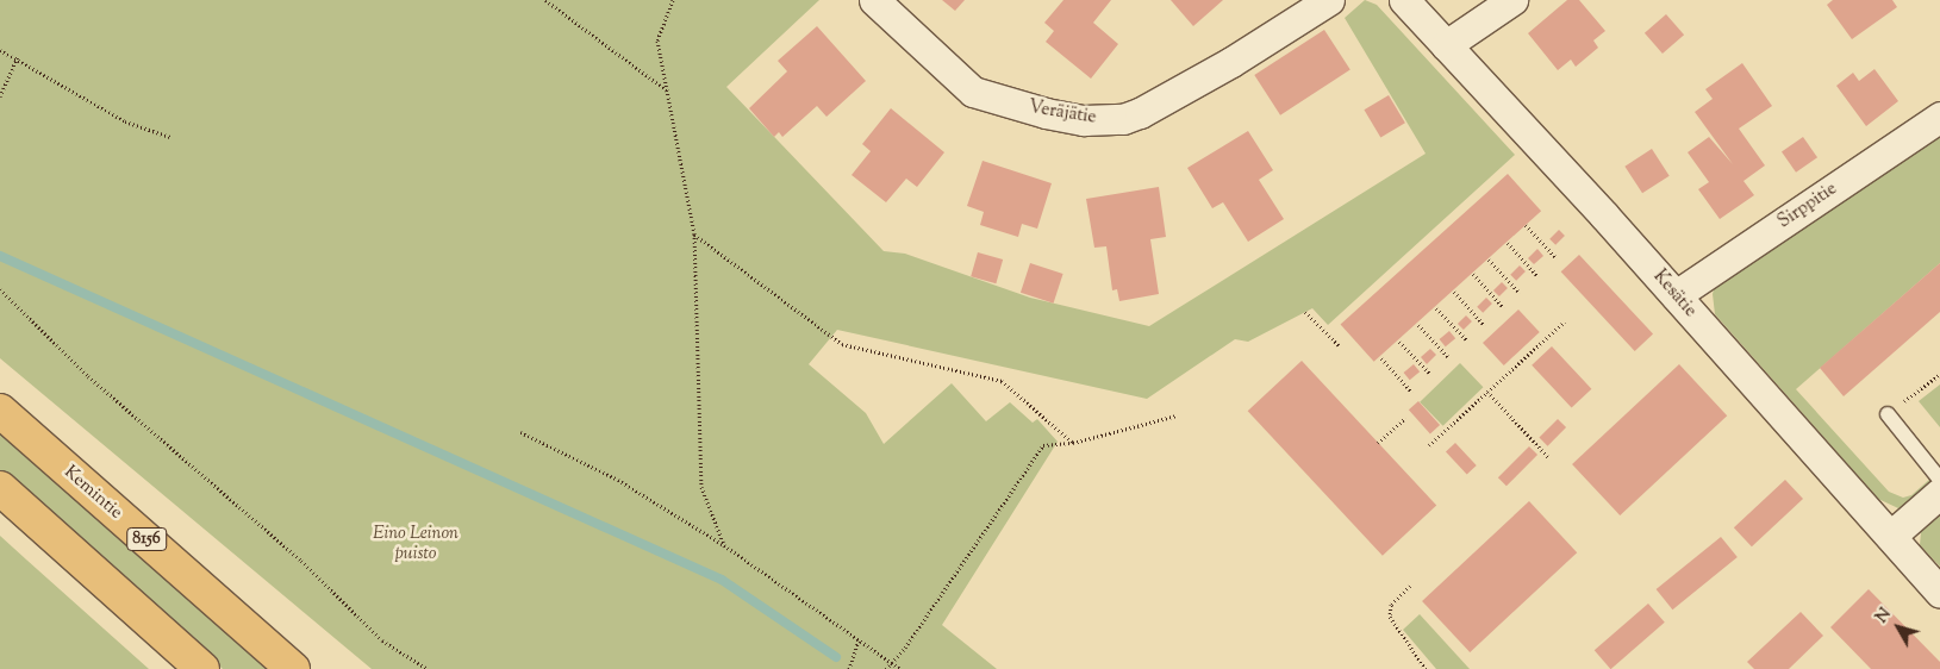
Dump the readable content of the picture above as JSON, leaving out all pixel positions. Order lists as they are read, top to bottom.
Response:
{
  "streets": {
    "main road": ["Kemintie", "8156"],
    "street": ["Veräjätie", "Sirppitie", "Kesätie"]
  },
  "crossings": [
    ["Sirppitie", "Kesätie"]
  ],
  "parks": ["Eino Leinon puisto"],
  "north": "top left"
}
